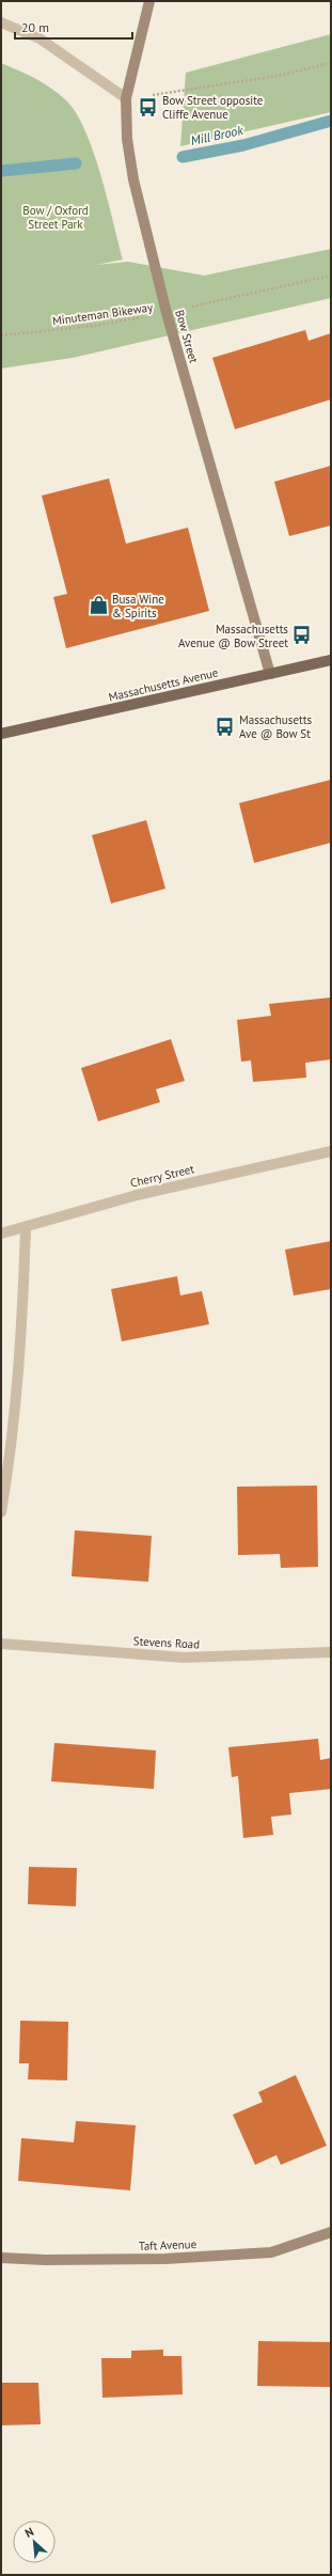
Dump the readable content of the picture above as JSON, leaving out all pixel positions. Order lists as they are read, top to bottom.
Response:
{
  "streets": {
    "main road": ["Massachusetts Avenue"],
    "street": [
      "Bow Street",
      "Cherry Street",
      "Stevens Road",
      "Taft Avenue"
    ],
    "path": ["Minuteman Bikeway"]
  },
  "crossings": [
    ["Minuteman Bikeway", "Bow Street"],
    ["Bow Street", "Massachusetts Avenue"]
  ],
  "water": ["Mill Brook"],
  "parks": ["Bow / Oxford Street Park"],
  "places": {
    "bus stop": ["Bow Street opposite Cliffe Avenue", "Massachusetts Avenue @ Bow Street", "Massachusetts Ave @ Bow St"],
    "shop": ["Busa Wine & Spirits"]
  },
  "scale_bar": "20 m",
  "north": "top left"
}
